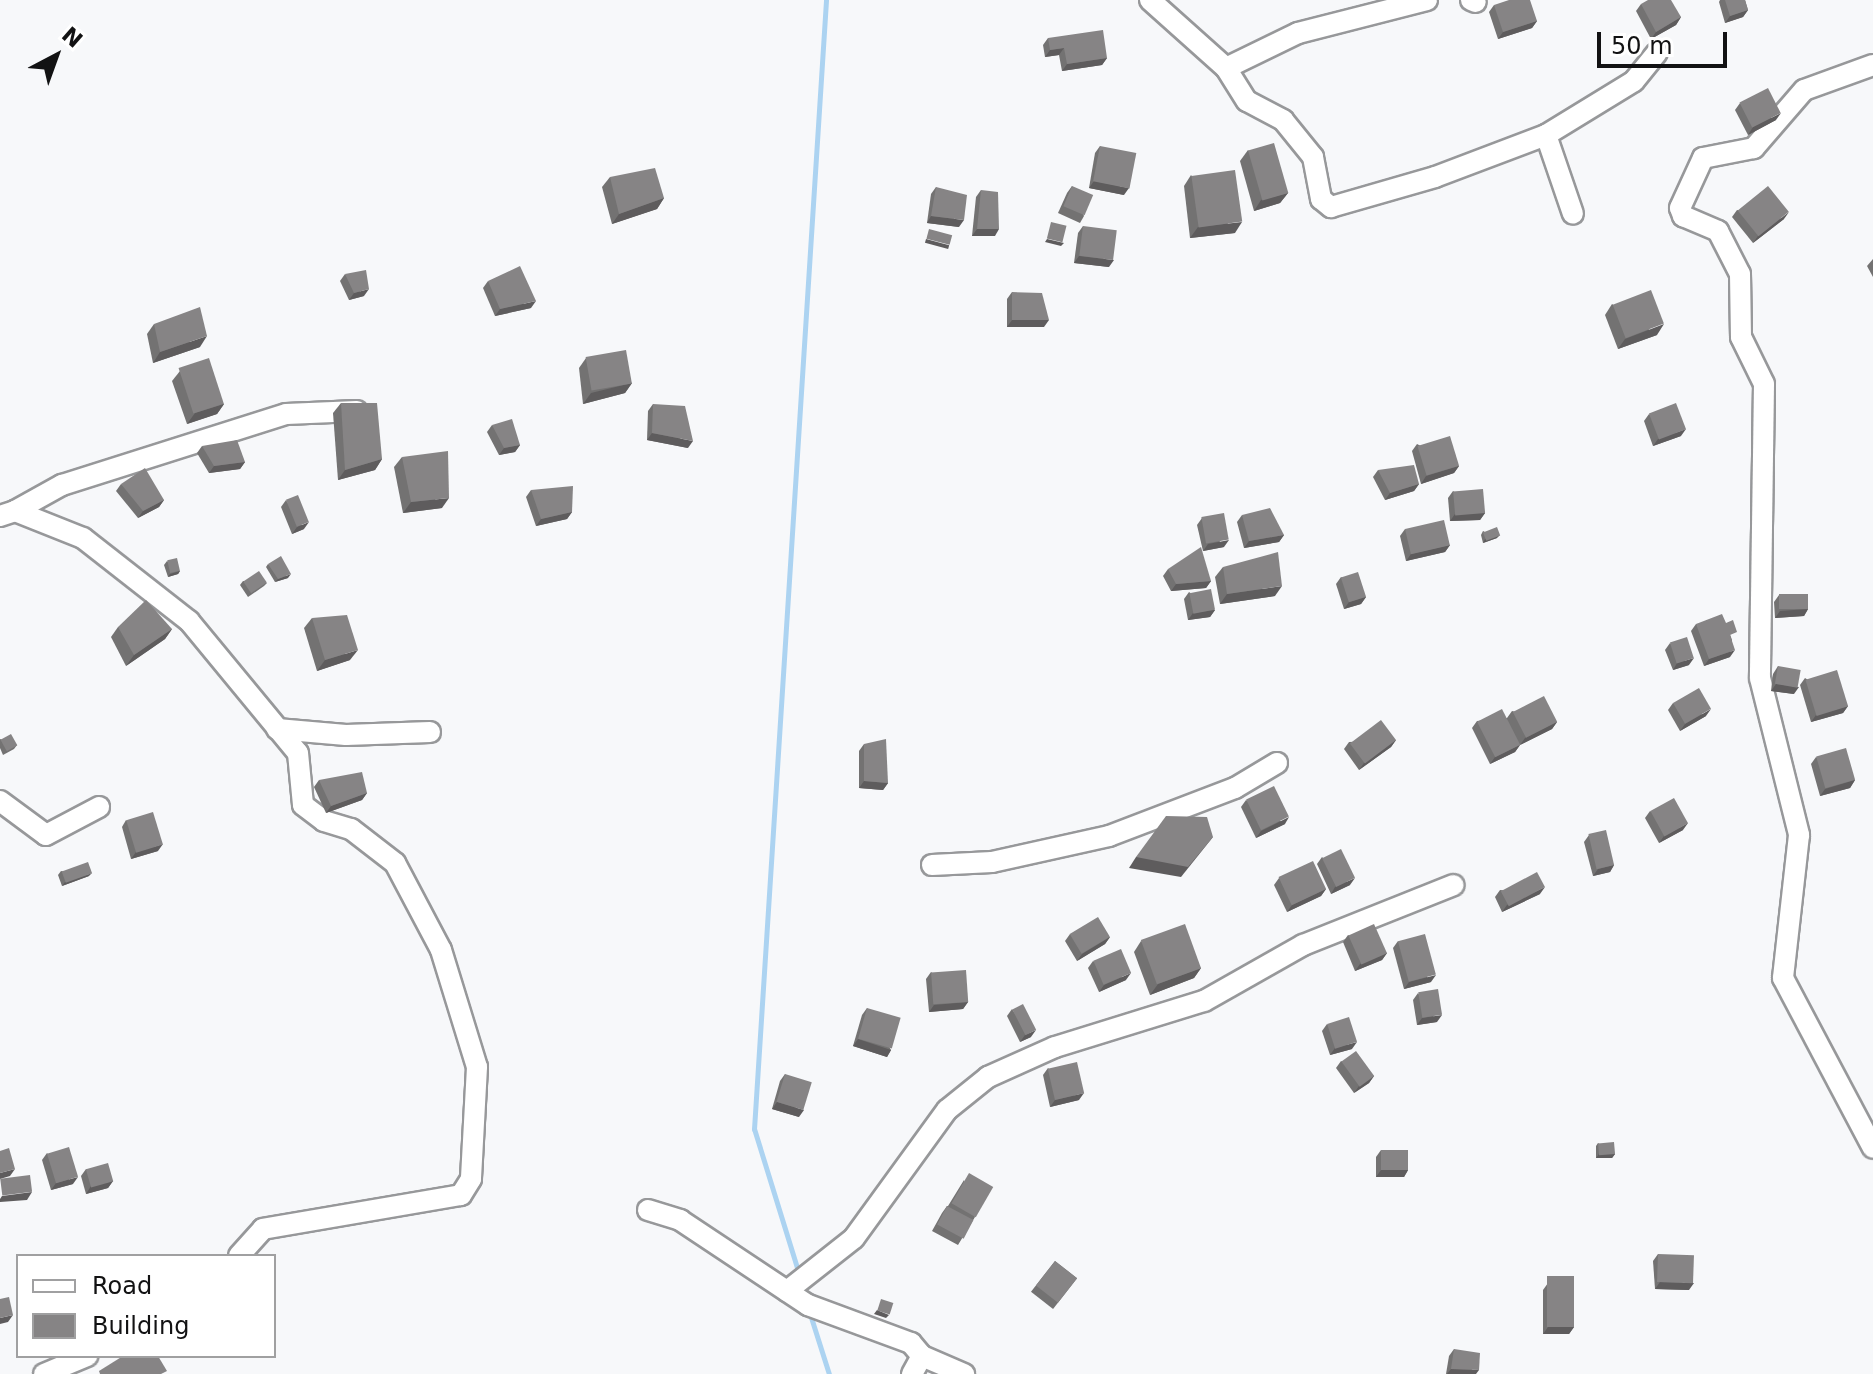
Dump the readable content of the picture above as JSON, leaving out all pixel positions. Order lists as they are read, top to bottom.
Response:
{
  "legend": ["Road", "Building"],
  "scale_bar": "50 m",
  "north": "top right"
}
